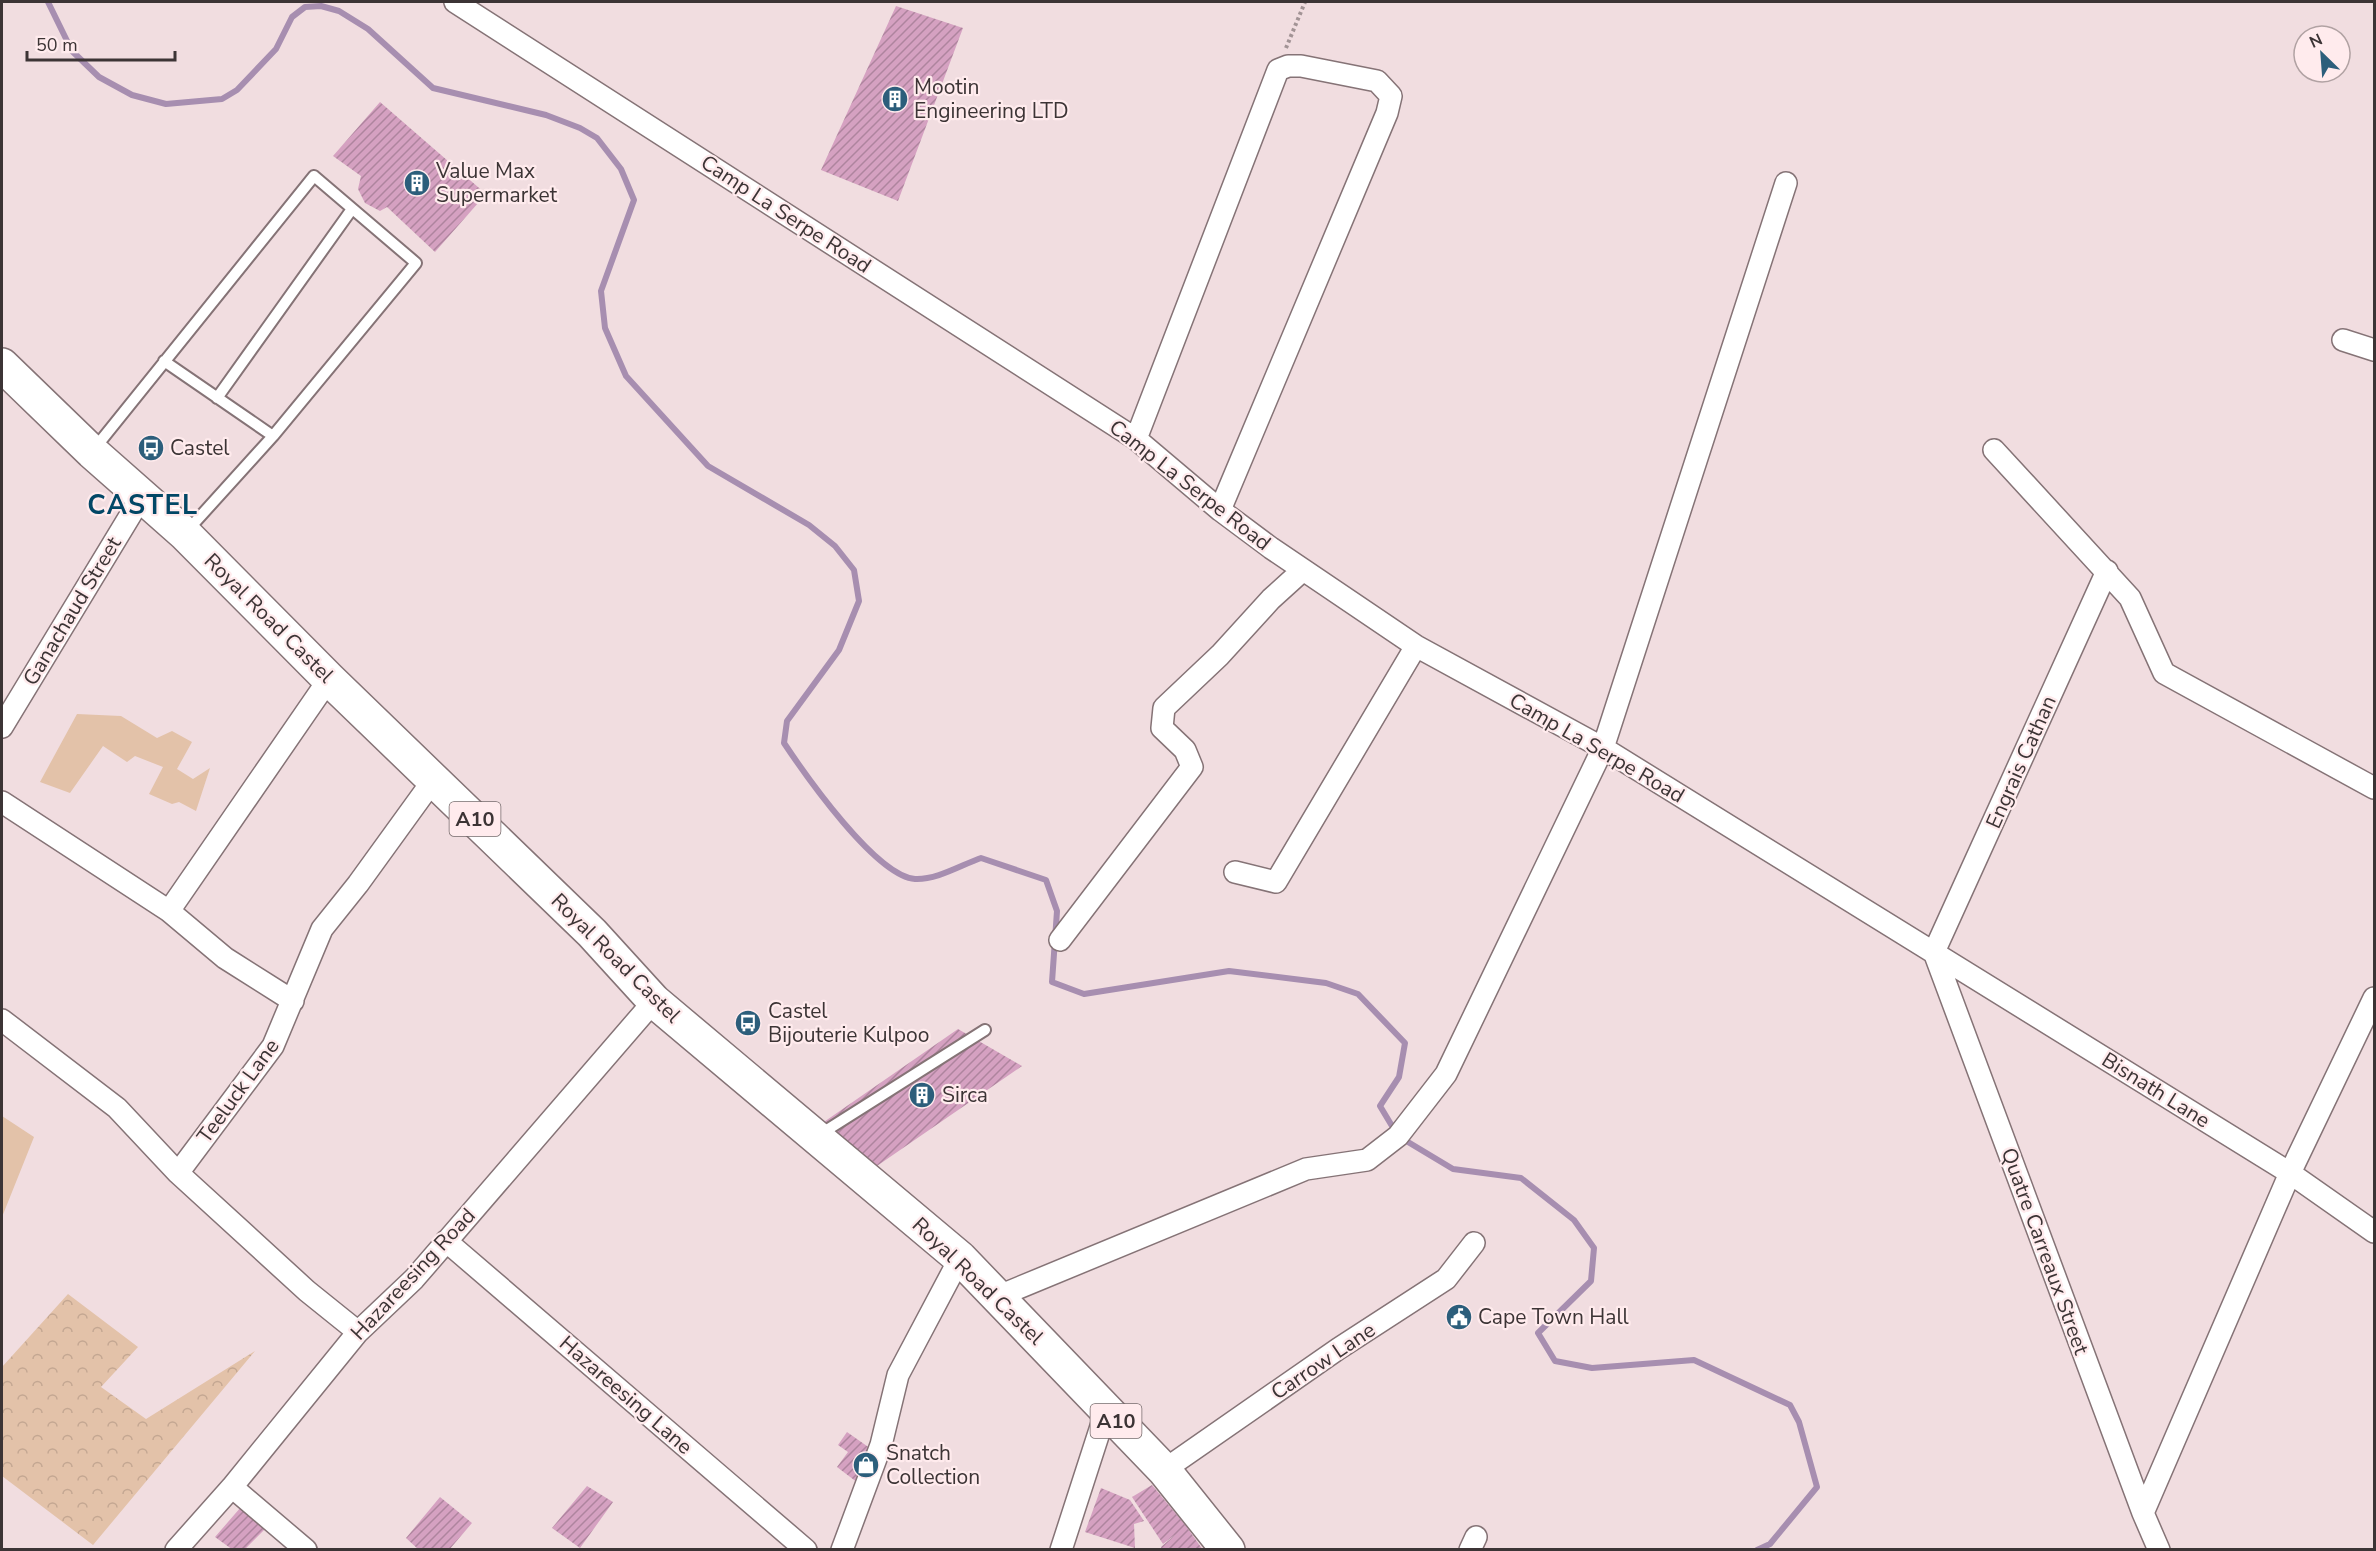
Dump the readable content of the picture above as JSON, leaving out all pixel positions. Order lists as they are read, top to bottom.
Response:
{
  "streets": {
    "main road": ["Royal Road Castel", "A10"],
    "street": [
      "Camp La Serpe Road",
      "Ganachaud Street",
      "Engrais Cathan",
      "Bisnath Lane",
      "Teeluck Lane",
      "Quatre Carreaux Street",
      "Hazareesing Road",
      "Carrow Lane",
      "Hazareesing Lane"
    ]
  },
  "crossings": [
    ["Camp La Serpe Road", "Engrais Cathan"],
    ["Camp La Serpe Road", "Bisnath Lane"],
    ["Camp La Serpe Road", "Quatre Carreaux Street"],
    ["Ganachaud Street", "Royal Road Castel"],
    ["Royal Road Castel", "Teeluck Lane"],
    ["Royal Road Castel", "Hazareesing Road"],
    ["Royal Road Castel", "Carrow Lane"],
    ["Engrais Cathan", "Bisnath Lane"],
    ["Engrais Cathan", "Quatre Carreaux Street"],
    ["Bisnath Lane", "Quatre Carreaux Street"],
    ["Hazareesing Road", "Hazareesing Lane"]
  ],
  "districts": ["CASTEL"],
  "places": {
    "building": ["Mootin Engineering LTD", "Value Max Supermarket", "Sirca"],
    "bus stop": ["Castel", "Castel Bijouterie Kulpoo"],
    "public building": ["Cape Town Hall"],
    "shop": ["Snatch Collection"]
  },
  "scale_bar": "50 m",
  "north": "top left"
}
